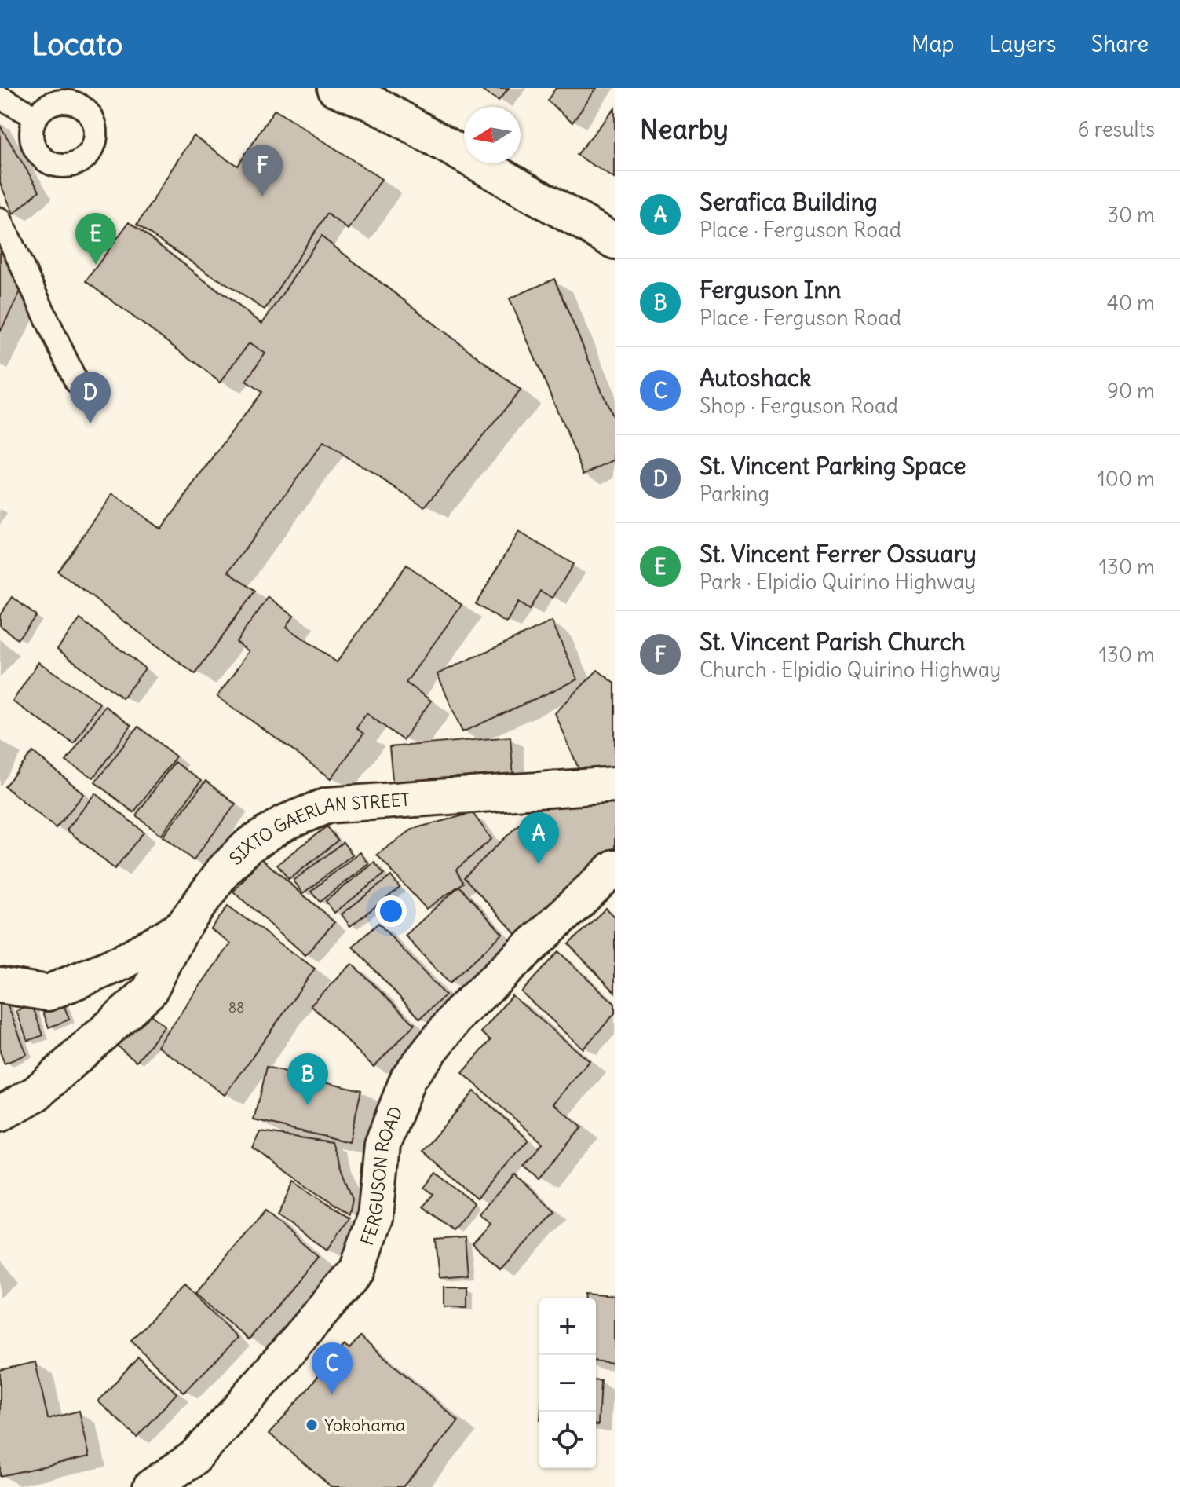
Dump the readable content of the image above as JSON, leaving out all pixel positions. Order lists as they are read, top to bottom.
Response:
{
  "streets": {
    "main road": ["SIXTO GAERLAN STREET", "FERGUSON ROAD"]
  },
  "places": ["Yokohama"],
  "house_numbers": ["88"],
  "north": "left",
  "page": {
    "header": "Locato",
    "nav": ["Map", "Layers", "Share"],
    "heading": ["Nearby", "6 results"],
    "pins": [
      "F",
      "E",
      "D",
      "A",
      "B",
      "C"
    ],
    "list": [
      {
        "mark": "A",
        "name": "Serafica Building",
        "note": "Place · Ferguson Road",
        "value": "30 m"
      },
      {
        "mark": "B",
        "name": "Ferguson Inn",
        "note": "Place · Ferguson Road",
        "value": "40 m"
      },
      {
        "mark": "C",
        "name": "Autoshack",
        "note": "Shop · Ferguson Road",
        "value": "90 m"
      },
      {
        "mark": "D",
        "name": "St. Vincent Parking Space",
        "note": "Parking",
        "value": "100 m"
      },
      {
        "mark": "E",
        "name": "St. Vincent Ferrer Ossuary",
        "note": "Park · Elpidio Quirino Highway",
        "value": "130 m"
      },
      {
        "mark": "F",
        "name": "St. Vincent Parish Church",
        "note": "Church · Elpidio Quirino Highway",
        "value": "130 m"
      }
    ],
    "map_buttons": ["+", "−"]
  }
}
